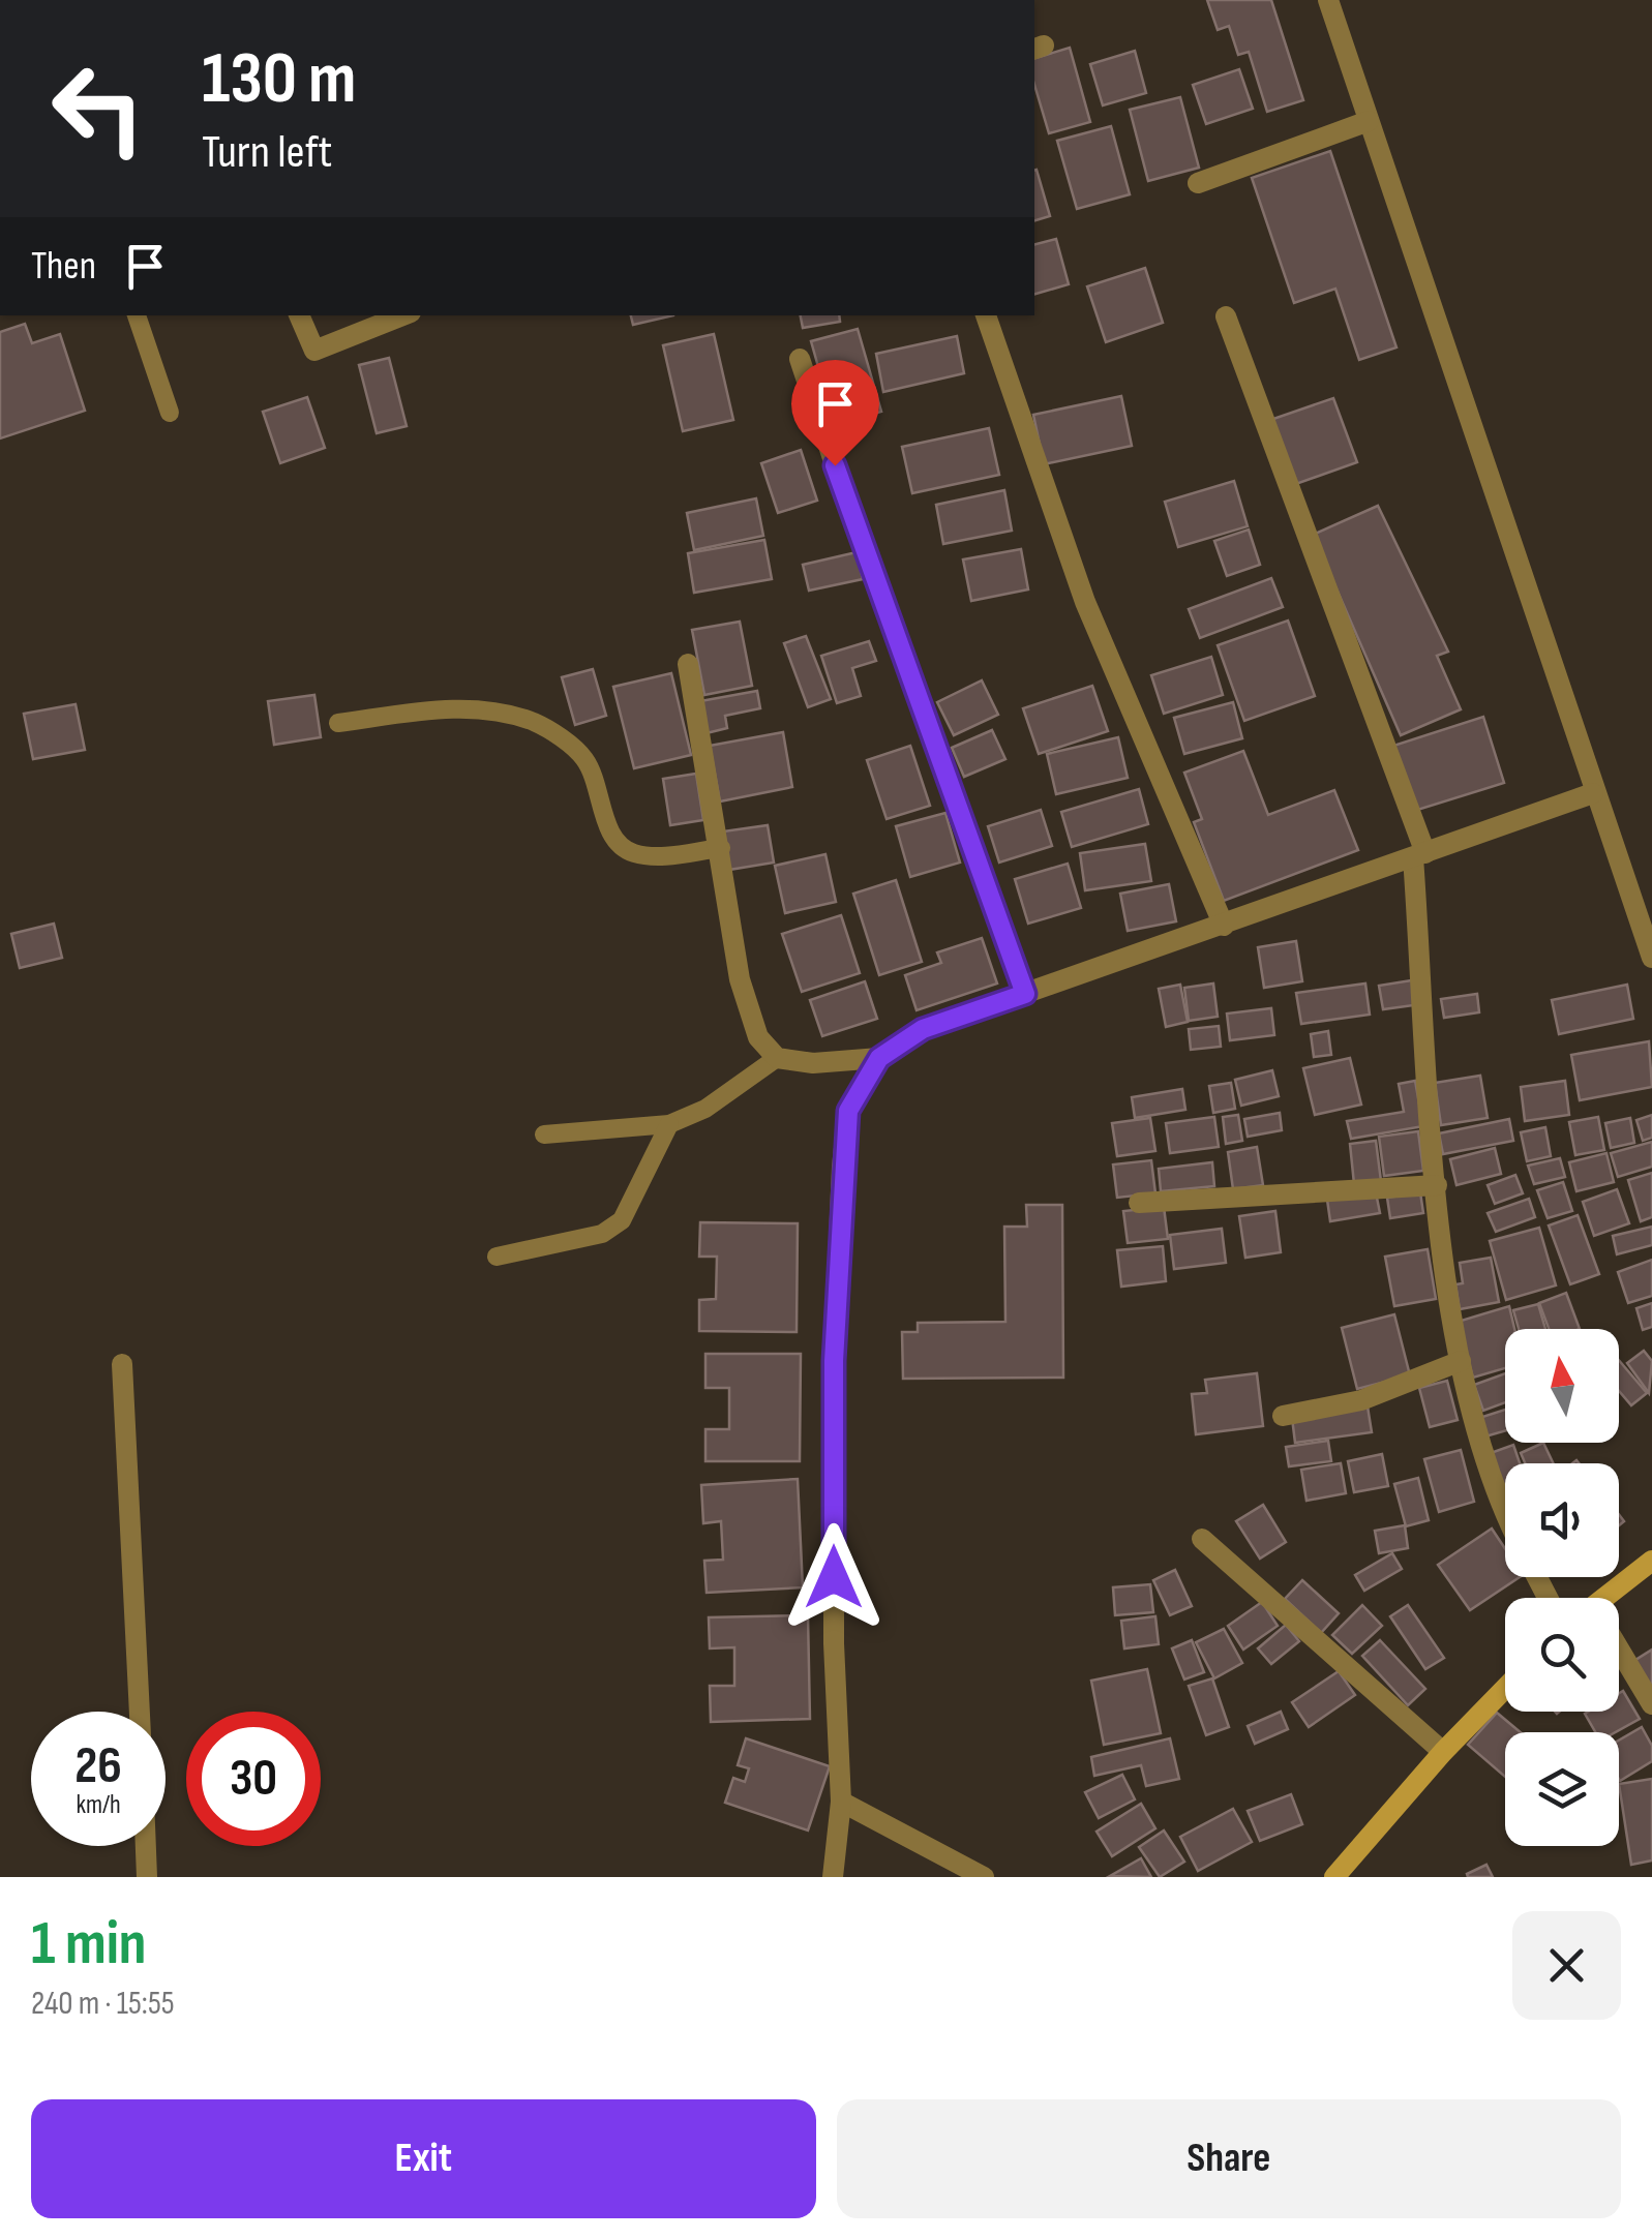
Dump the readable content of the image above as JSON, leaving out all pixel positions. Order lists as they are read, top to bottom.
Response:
{
  "north": "top",
  "page": {
    "turn": ["130 m", "Turn left"],
    "then": "Then",
    "speed": "26 km/h",
    "limit": "30",
    "heading": ["1 min", "240 m · 15:55"],
    "buttons": ["Exit", "Share"]
  }
}
